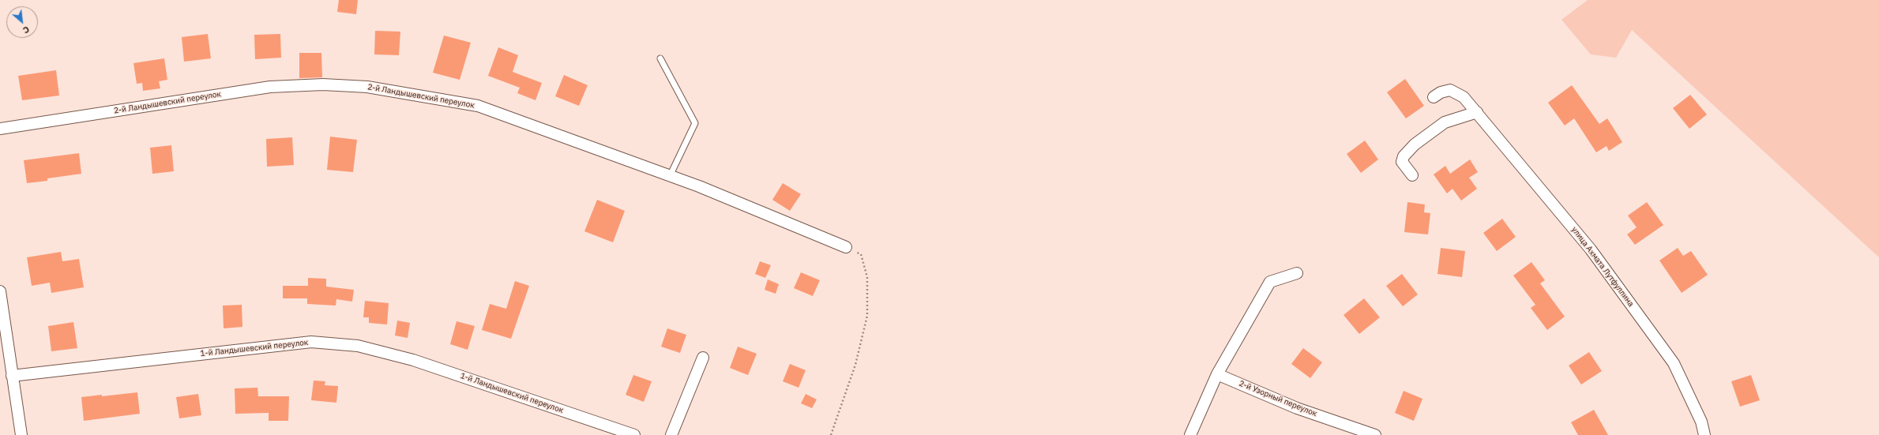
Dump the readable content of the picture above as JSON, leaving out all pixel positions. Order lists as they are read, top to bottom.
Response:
{
  "streets": {
    "street": [
      "2-й Ландышевский переулок",
      "улица Ахмата Лутфуллина",
      "1-й Ландышевский переулок",
      "2-й Узорный переулок"
    ]
  },
  "north": "bottom right"
}
